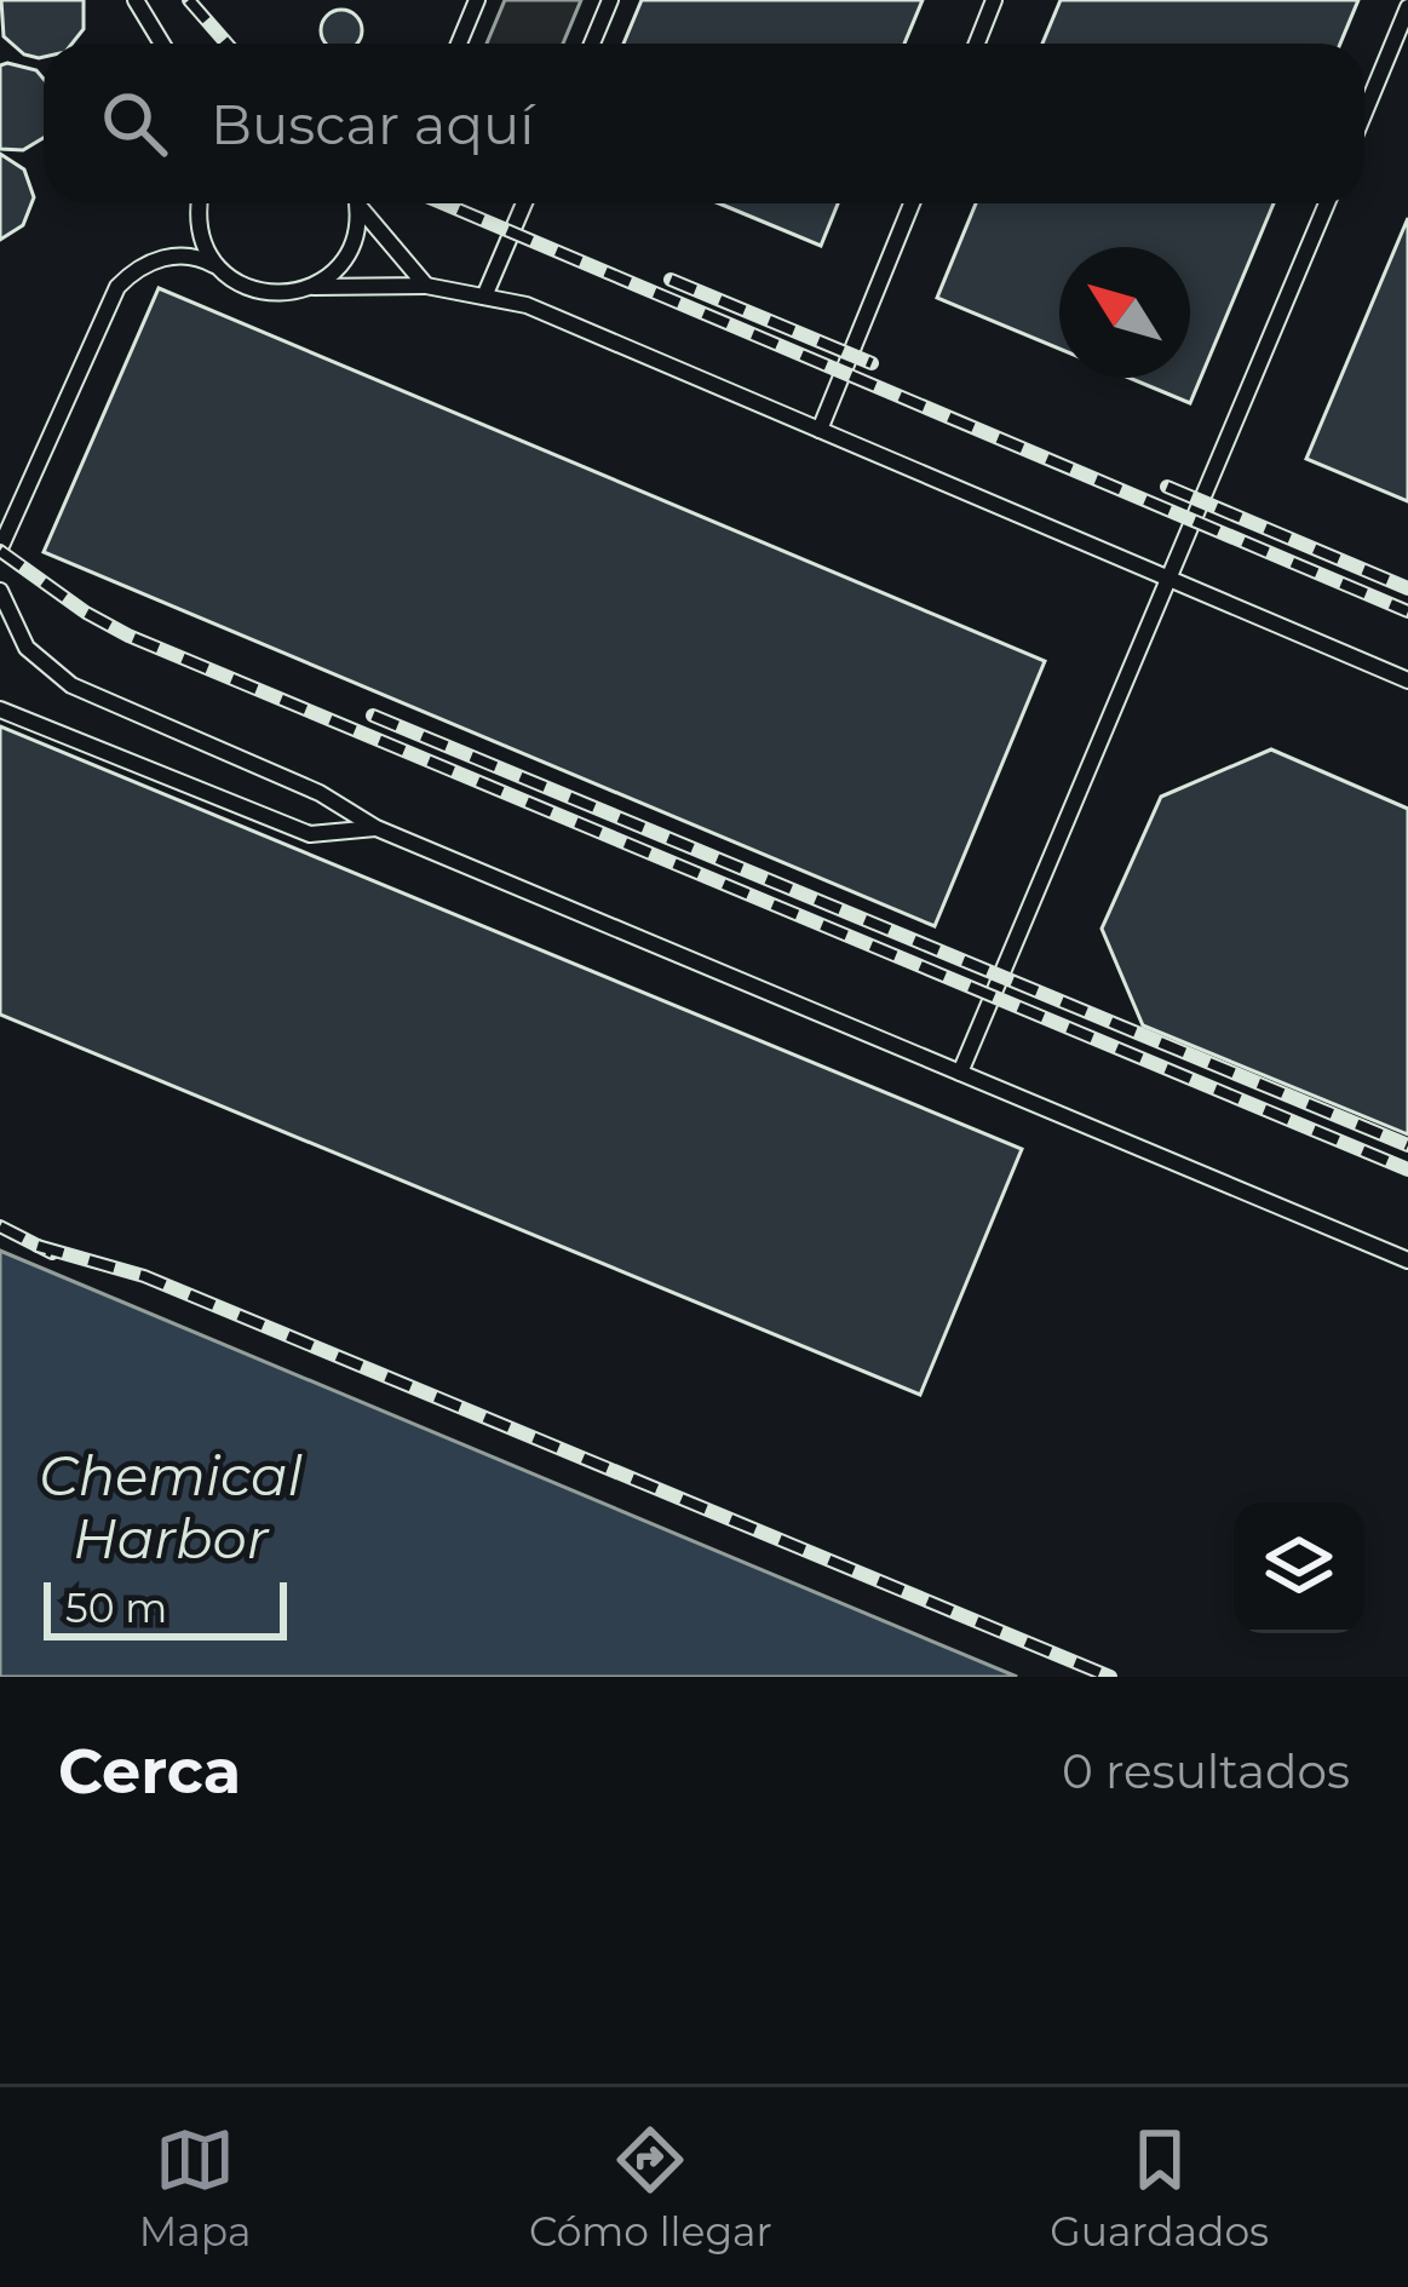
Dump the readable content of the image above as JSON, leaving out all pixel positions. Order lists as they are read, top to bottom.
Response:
{
  "water": ["Chemical Harbor"],
  "scale_bar": "50 m",
  "north": "top left",
  "page": {
    "search": "Buscar aquí",
    "scale": "50 m",
    "heading": ["Cerca", "0 resultados"],
    "nav": ["Mapa", "Cómo llegar", "Guardados"]
  }
}
